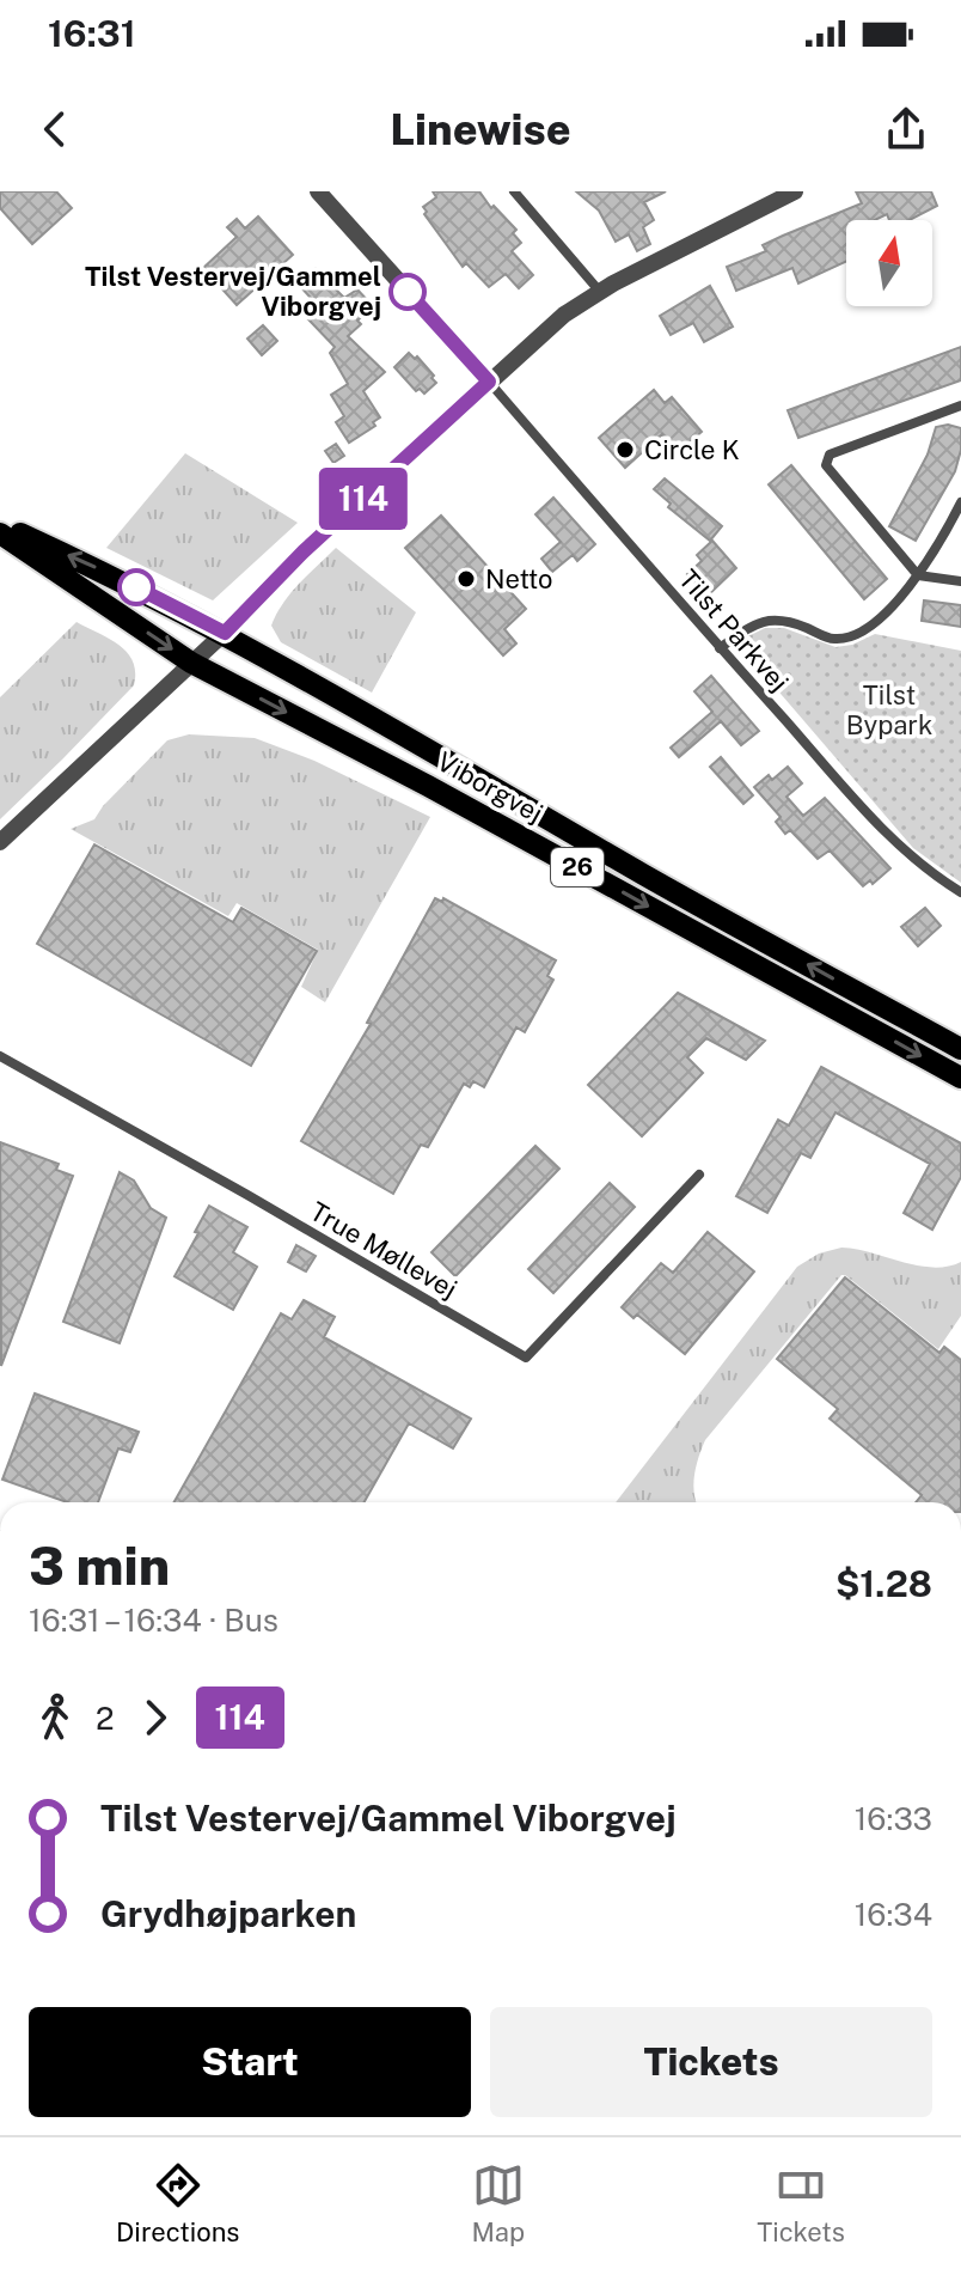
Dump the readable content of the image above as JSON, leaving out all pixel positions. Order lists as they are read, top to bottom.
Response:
{
  "streets": {
    "main road": ["Viborgvej", "26"],
    "street": ["Tilst Parkvej", "True Møllevej"]
  },
  "parks": ["Tilst Bypark"],
  "places": ["Tilst Vestervej/Gammel Viborgvej", "Circle K", "Netto"],
  "lines": ["bus line 114"],
  "north": "top",
  "page": {
    "status": "16:31",
    "header": "Linewise",
    "on_map": "114",
    "heading": ["3 min", "16:31 – 16:34 · Bus", "$1.28"],
    "legs": ["2", "114"],
    "list": [
      {
        "name": "Tilst Vestervej/Gammel Viborgvej",
        "value": "16:33"
      },
      {
        "name": "Grydhøjparken",
        "value": "16:34"
      }
    ],
    "buttons": ["Start", "Tickets"],
    "tabs": ["Directions", "Map", "Tickets"]
  }
}
